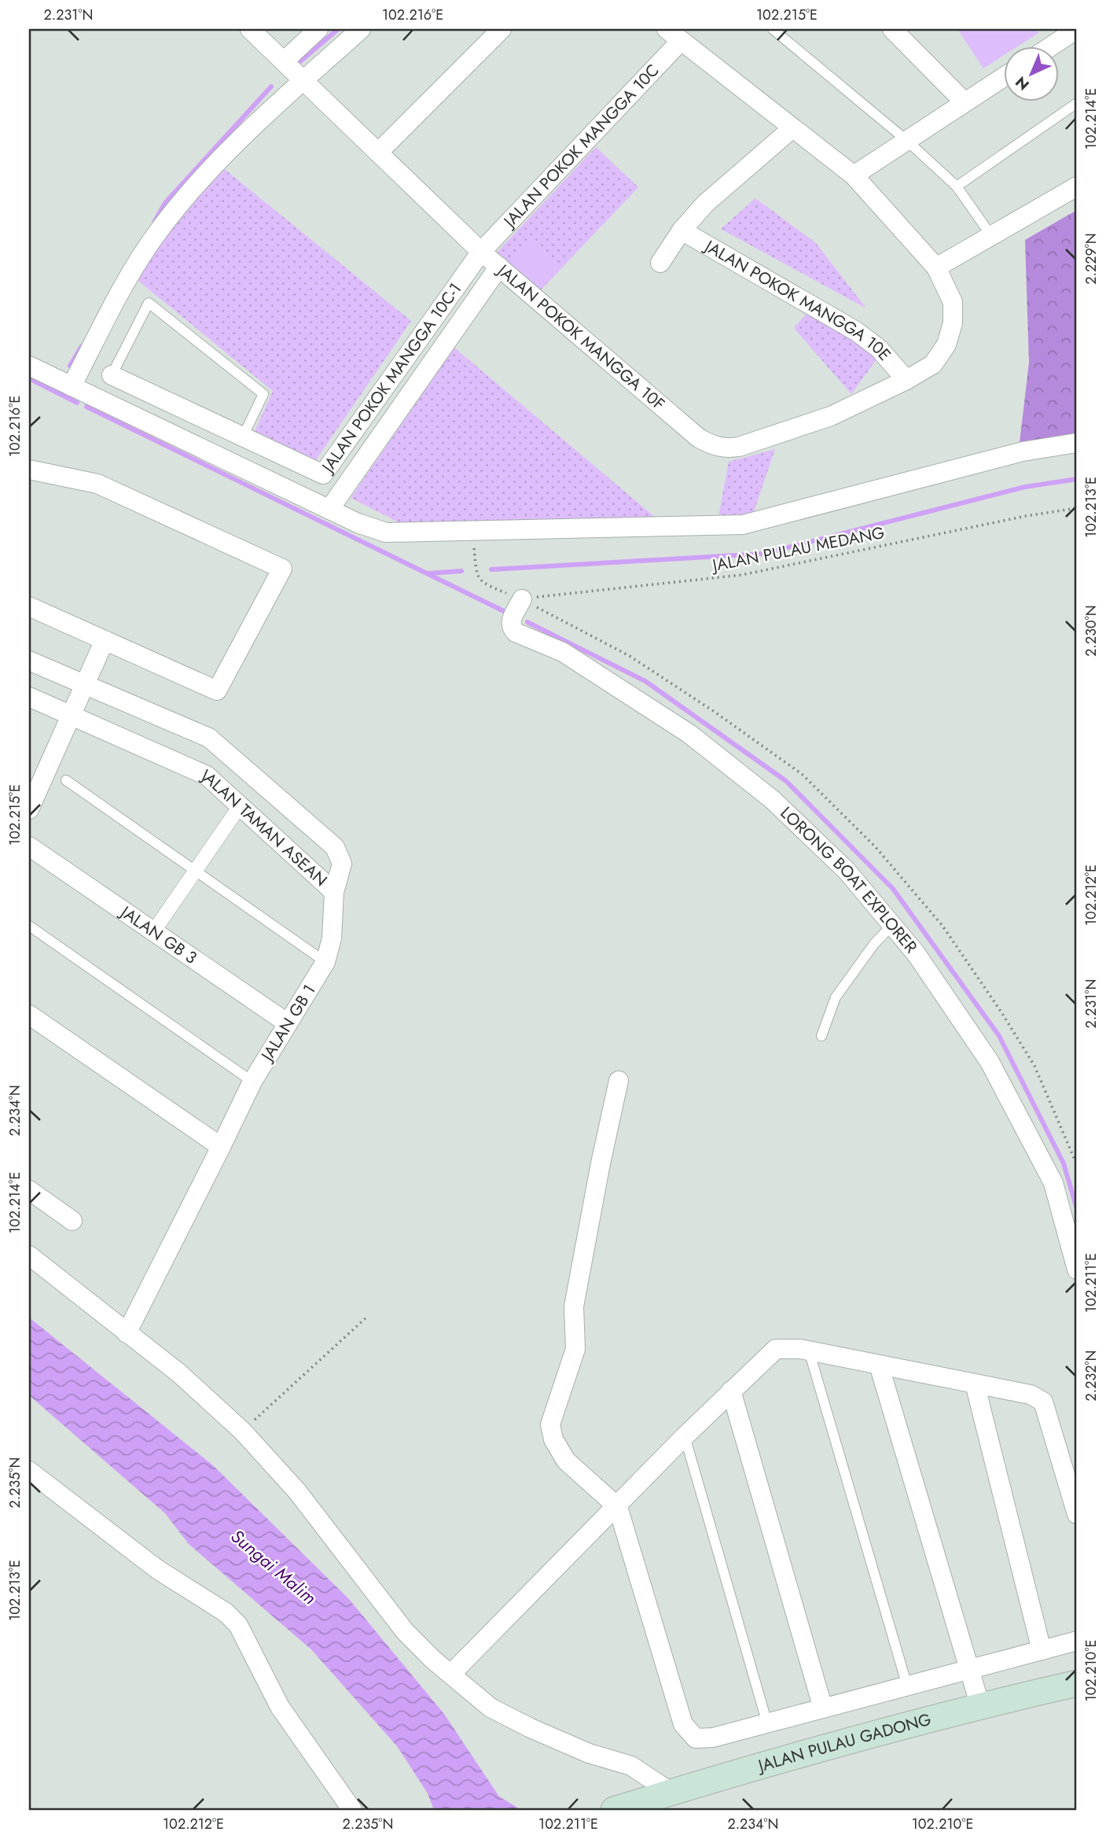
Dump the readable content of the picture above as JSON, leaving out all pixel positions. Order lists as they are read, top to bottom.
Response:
{
  "streets": {
    "main road": ["JALAN PULAU GADONG"],
    "street": [
      "JALAN POKOK MANGGA 10C",
      "JALAN POKOK MANGGA 10E",
      "JALAN POKOK MANGGA 10F",
      "JALAN POKOK MANGGA 10C-1",
      "JALAN TAMAN ASEAN",
      "LORONG BOAT EXPLORER",
      "JALAN GB 3",
      "JALAN GB 1"
    ],
    "path": ["JALAN PULAU MEDANG"]
  },
  "crossings": [
    ["JALAN POKOK MANGGA 10C", "JALAN POKOK MANGGA 10F"],
    ["JALAN POKOK MANGGA 10C", "JALAN POKOK MANGGA 10C-1"],
    ["JALAN POKOK MANGGA 10E", "JALAN POKOK MANGGA 10F"],
    ["JALAN POKOK MANGGA 10F", "JALAN POKOK MANGGA 10C-1"],
    ["JALAN PULAU MEDANG", "LORONG BOAT EXPLORER"],
    ["JALAN TAMAN ASEAN", "JALAN GB 1"],
    ["JALAN GB 3", "JALAN GB 1"]
  ],
  "water": ["Sungai Malim"],
  "north": "bottom left",
  "coordinates": [
    "2.231°N",
    "102.216°E",
    "102.215°E",
    "102.214°E",
    "2.229°N",
    "102.213°E",
    "2.230°N",
    "102.212°E",
    "2.234°N",
    "102.211°E",
    "2.232°N",
    "2.235°N",
    "102.210°E"
  ]
}
